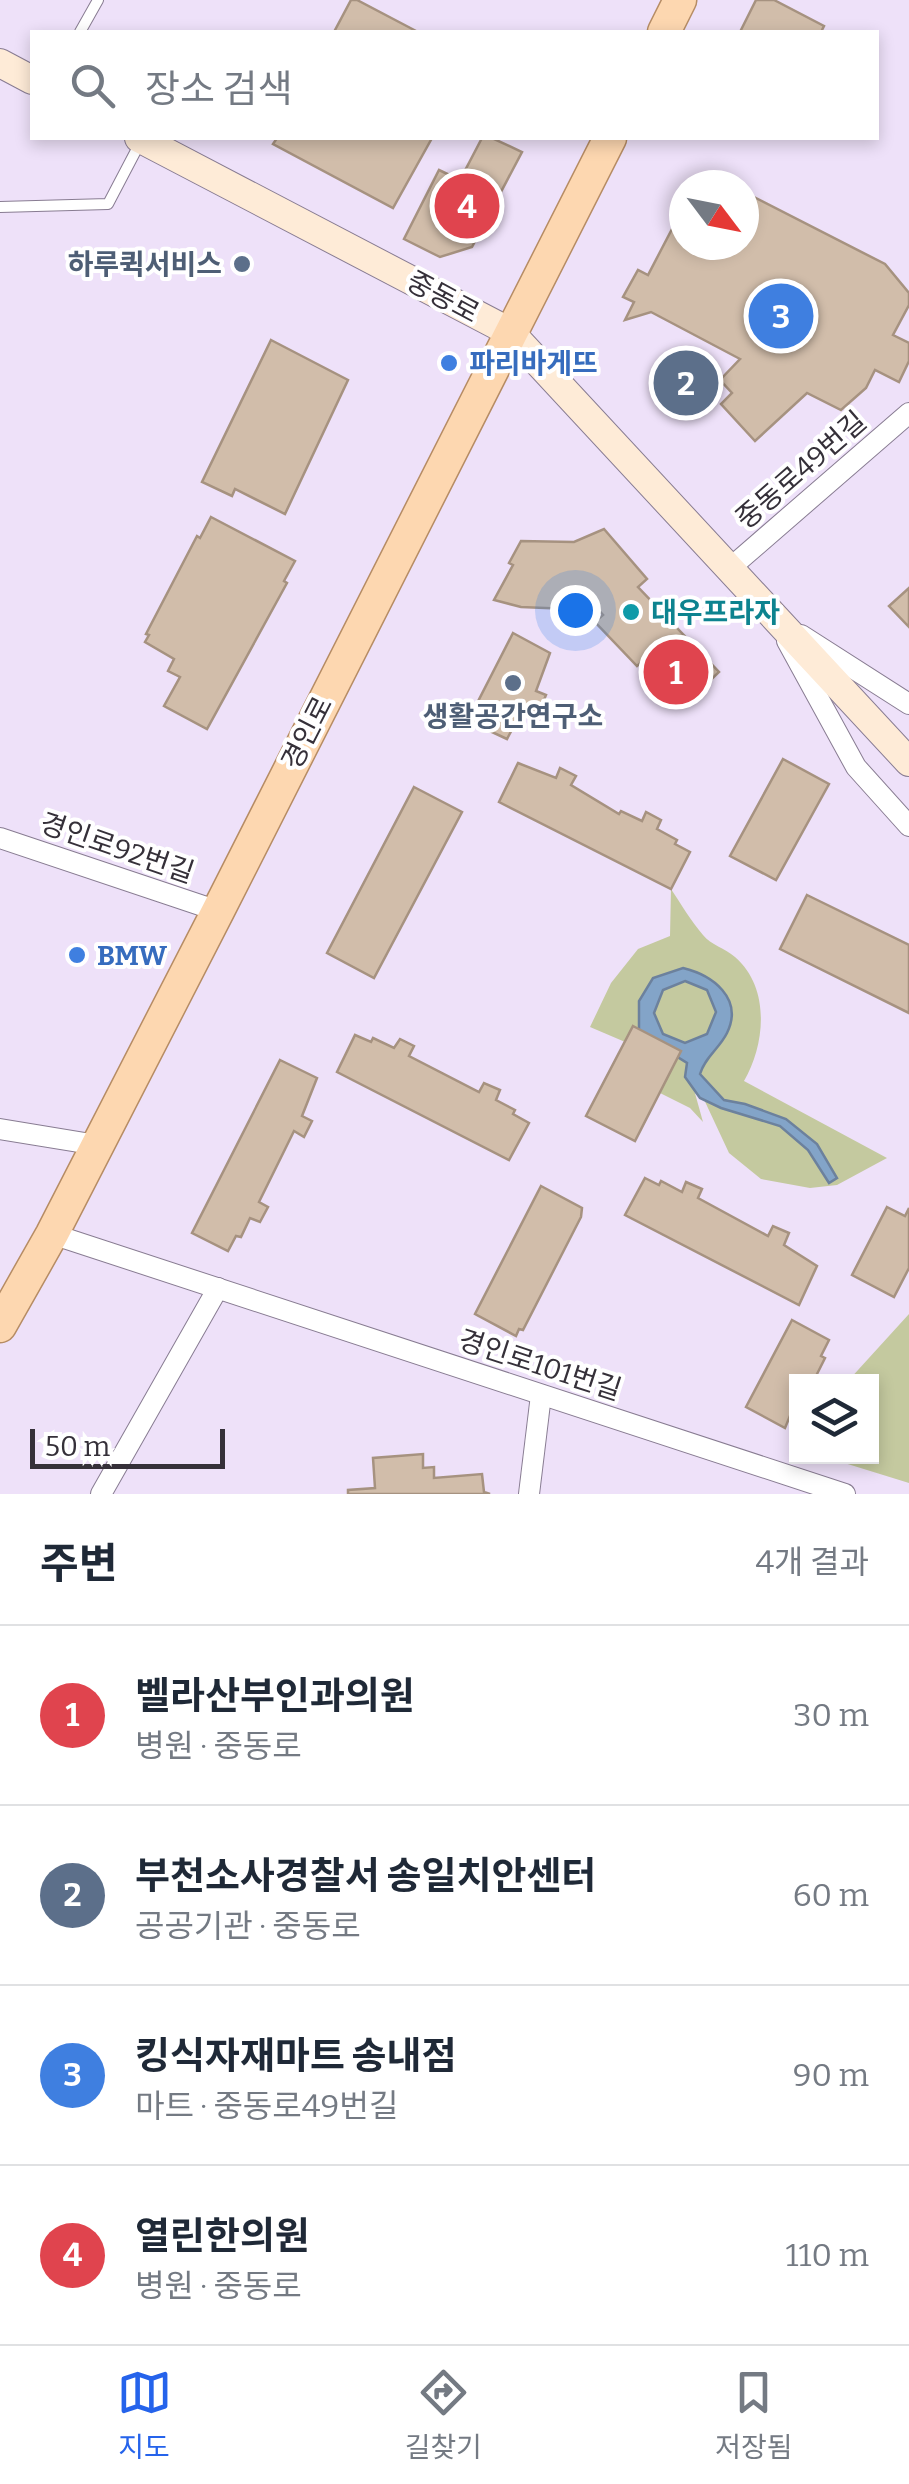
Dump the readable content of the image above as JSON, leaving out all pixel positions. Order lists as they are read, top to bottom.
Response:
{
  "streets": {
    "main road": ["경인로"],
    "street": [
      "중동로",
      "중동로49번길",
      "경인로92번길",
      "경인로101번길"
    ]
  },
  "crossings": [
    ["중동로", "중동로49번길"],
    ["중동로", "경인로"],
    ["경인로", "경인로92번길"],
    ["경인로", "경인로101번길"]
  ],
  "places": [
    "하루퀵서비스",
    "파리바게뜨",
    "대우프라자",
    "생활공간연구소",
    "BMW"
  ],
  "scale_bar": "50 m",
  "north": "bottom right",
  "page": {
    "search": "장소 검색",
    "pins": [
      "4",
      "3",
      "2",
      "1"
    ],
    "scale": "50 m",
    "heading": ["주변", "4개 결과"],
    "list": [
      {
        "mark": "1",
        "name": "벨라산부인과의원",
        "note": "병원 · 중동로",
        "value": "30 m"
      },
      {
        "mark": "2",
        "name": "부천소사경찰서 송일치안센터",
        "note": "공공기관 · 중동로",
        "value": "60 m"
      },
      {
        "mark": "3",
        "name": "킹식자재마트 송내점",
        "note": "마트 · 중동로49번길",
        "value": "90 m"
      },
      {
        "mark": "4",
        "name": "열린한의원",
        "note": "병원 · 중동로",
        "value": "110 m"
      }
    ],
    "nav": ["지도", "길찾기", "저장됨"]
  }
}
